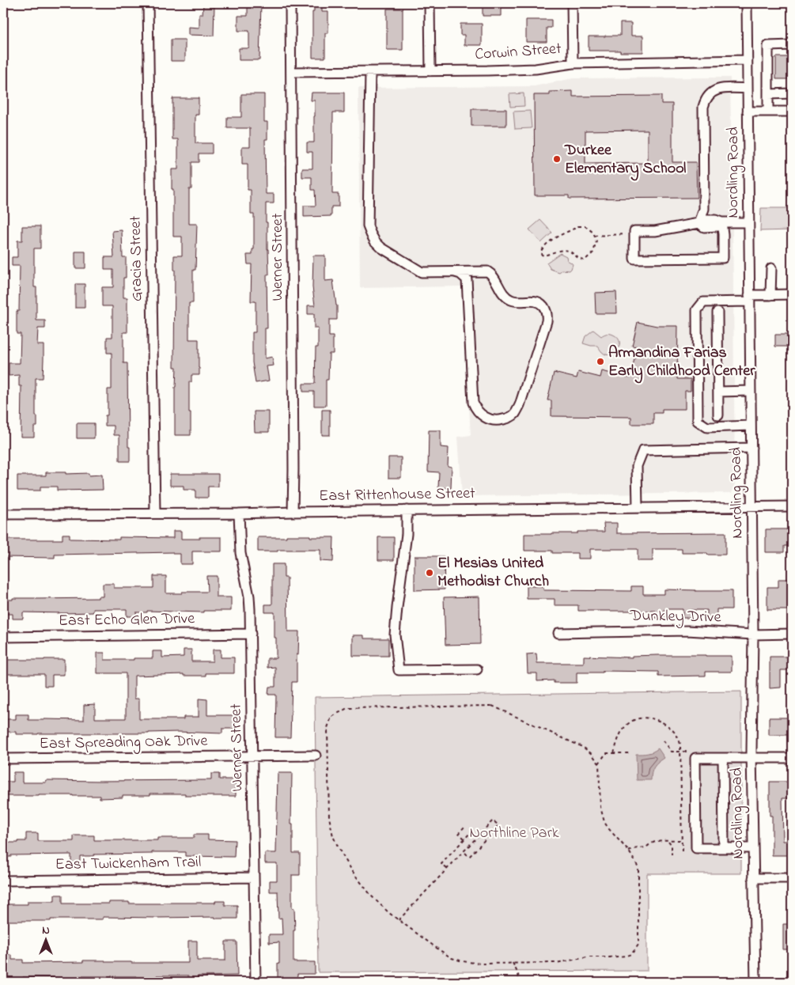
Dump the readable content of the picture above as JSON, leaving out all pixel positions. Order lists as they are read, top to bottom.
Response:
{
  "streets": {
    "street": [
      "Corwin Street",
      "Nordling Road",
      "Werner Street",
      "Gracia Street",
      "East Rittenhouse Street",
      "Dunkley Drive",
      "East Echo Glen Drive",
      "East Spreading Oak Drive",
      "East Twickenham Trail"
    ]
  },
  "crossings": [
    ["Corwin Street", "Nordling Road"],
    ["Corwin Street", "Werner Street"],
    ["Nordling Road", "East Rittenhouse Street"],
    ["Nordling Road", "Dunkley Drive"],
    ["Werner Street", "East Rittenhouse Street"],
    ["Werner Street", "East Echo Glen Drive"],
    ["Werner Street", "East Spreading Oak Drive"],
    ["Werner Street", "East Twickenham Trail"],
    ["Gracia Street", "East Rittenhouse Street"]
  ],
  "parks": ["Northline Park"],
  "places": ["Durkee Elementary School", "Armandina Farias Early Childhood Center", "El Mesias United Methodist Church"],
  "north": "top"
}
